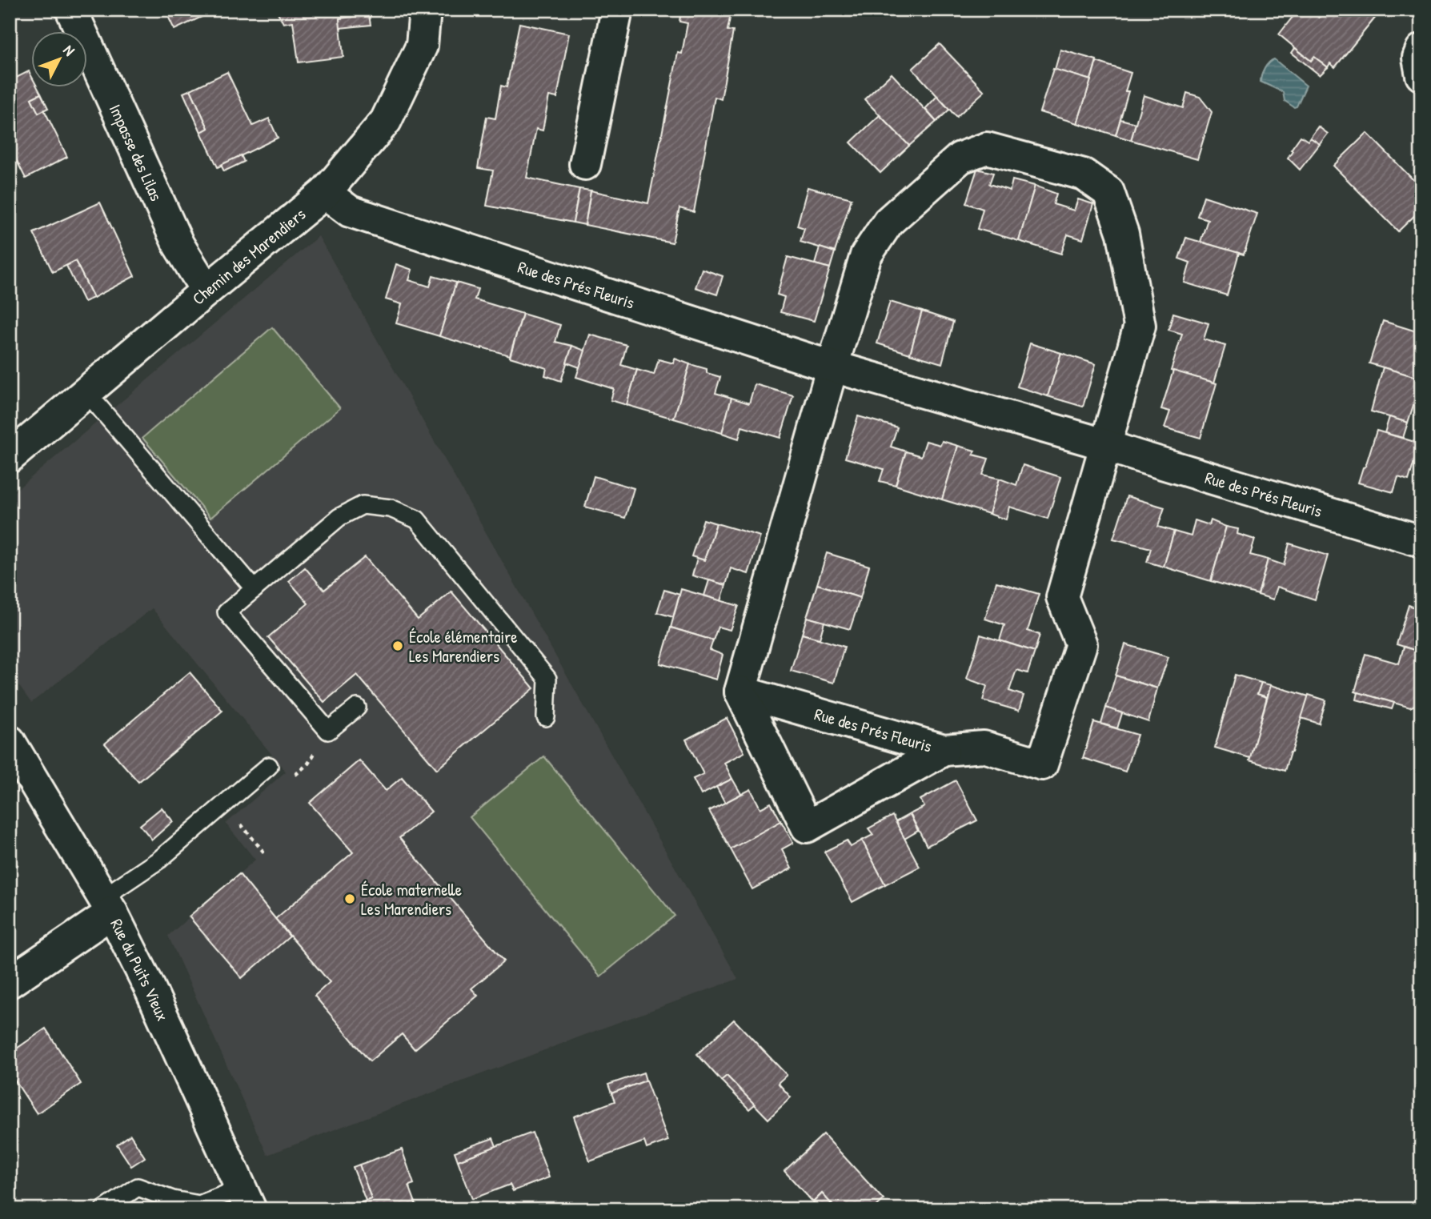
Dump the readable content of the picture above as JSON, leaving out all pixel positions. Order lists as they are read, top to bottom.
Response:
{
  "streets": {
    "street": [
      "Impasse des Lilas",
      "Chemin des Marendiers",
      "Rue des Prés Fleuris",
      "Rue du Puits Vieux"
    ]
  },
  "crossings": [
    ["Impasse des Lilas", "Chemin des Marendiers"],
    ["Chemin des Marendiers", "Rue des Prés Fleuris"]
  ],
  "places": ["École élémentaire Les Marendiers", "École maternelle Les Marendiers"],
  "north": "top right"
}
